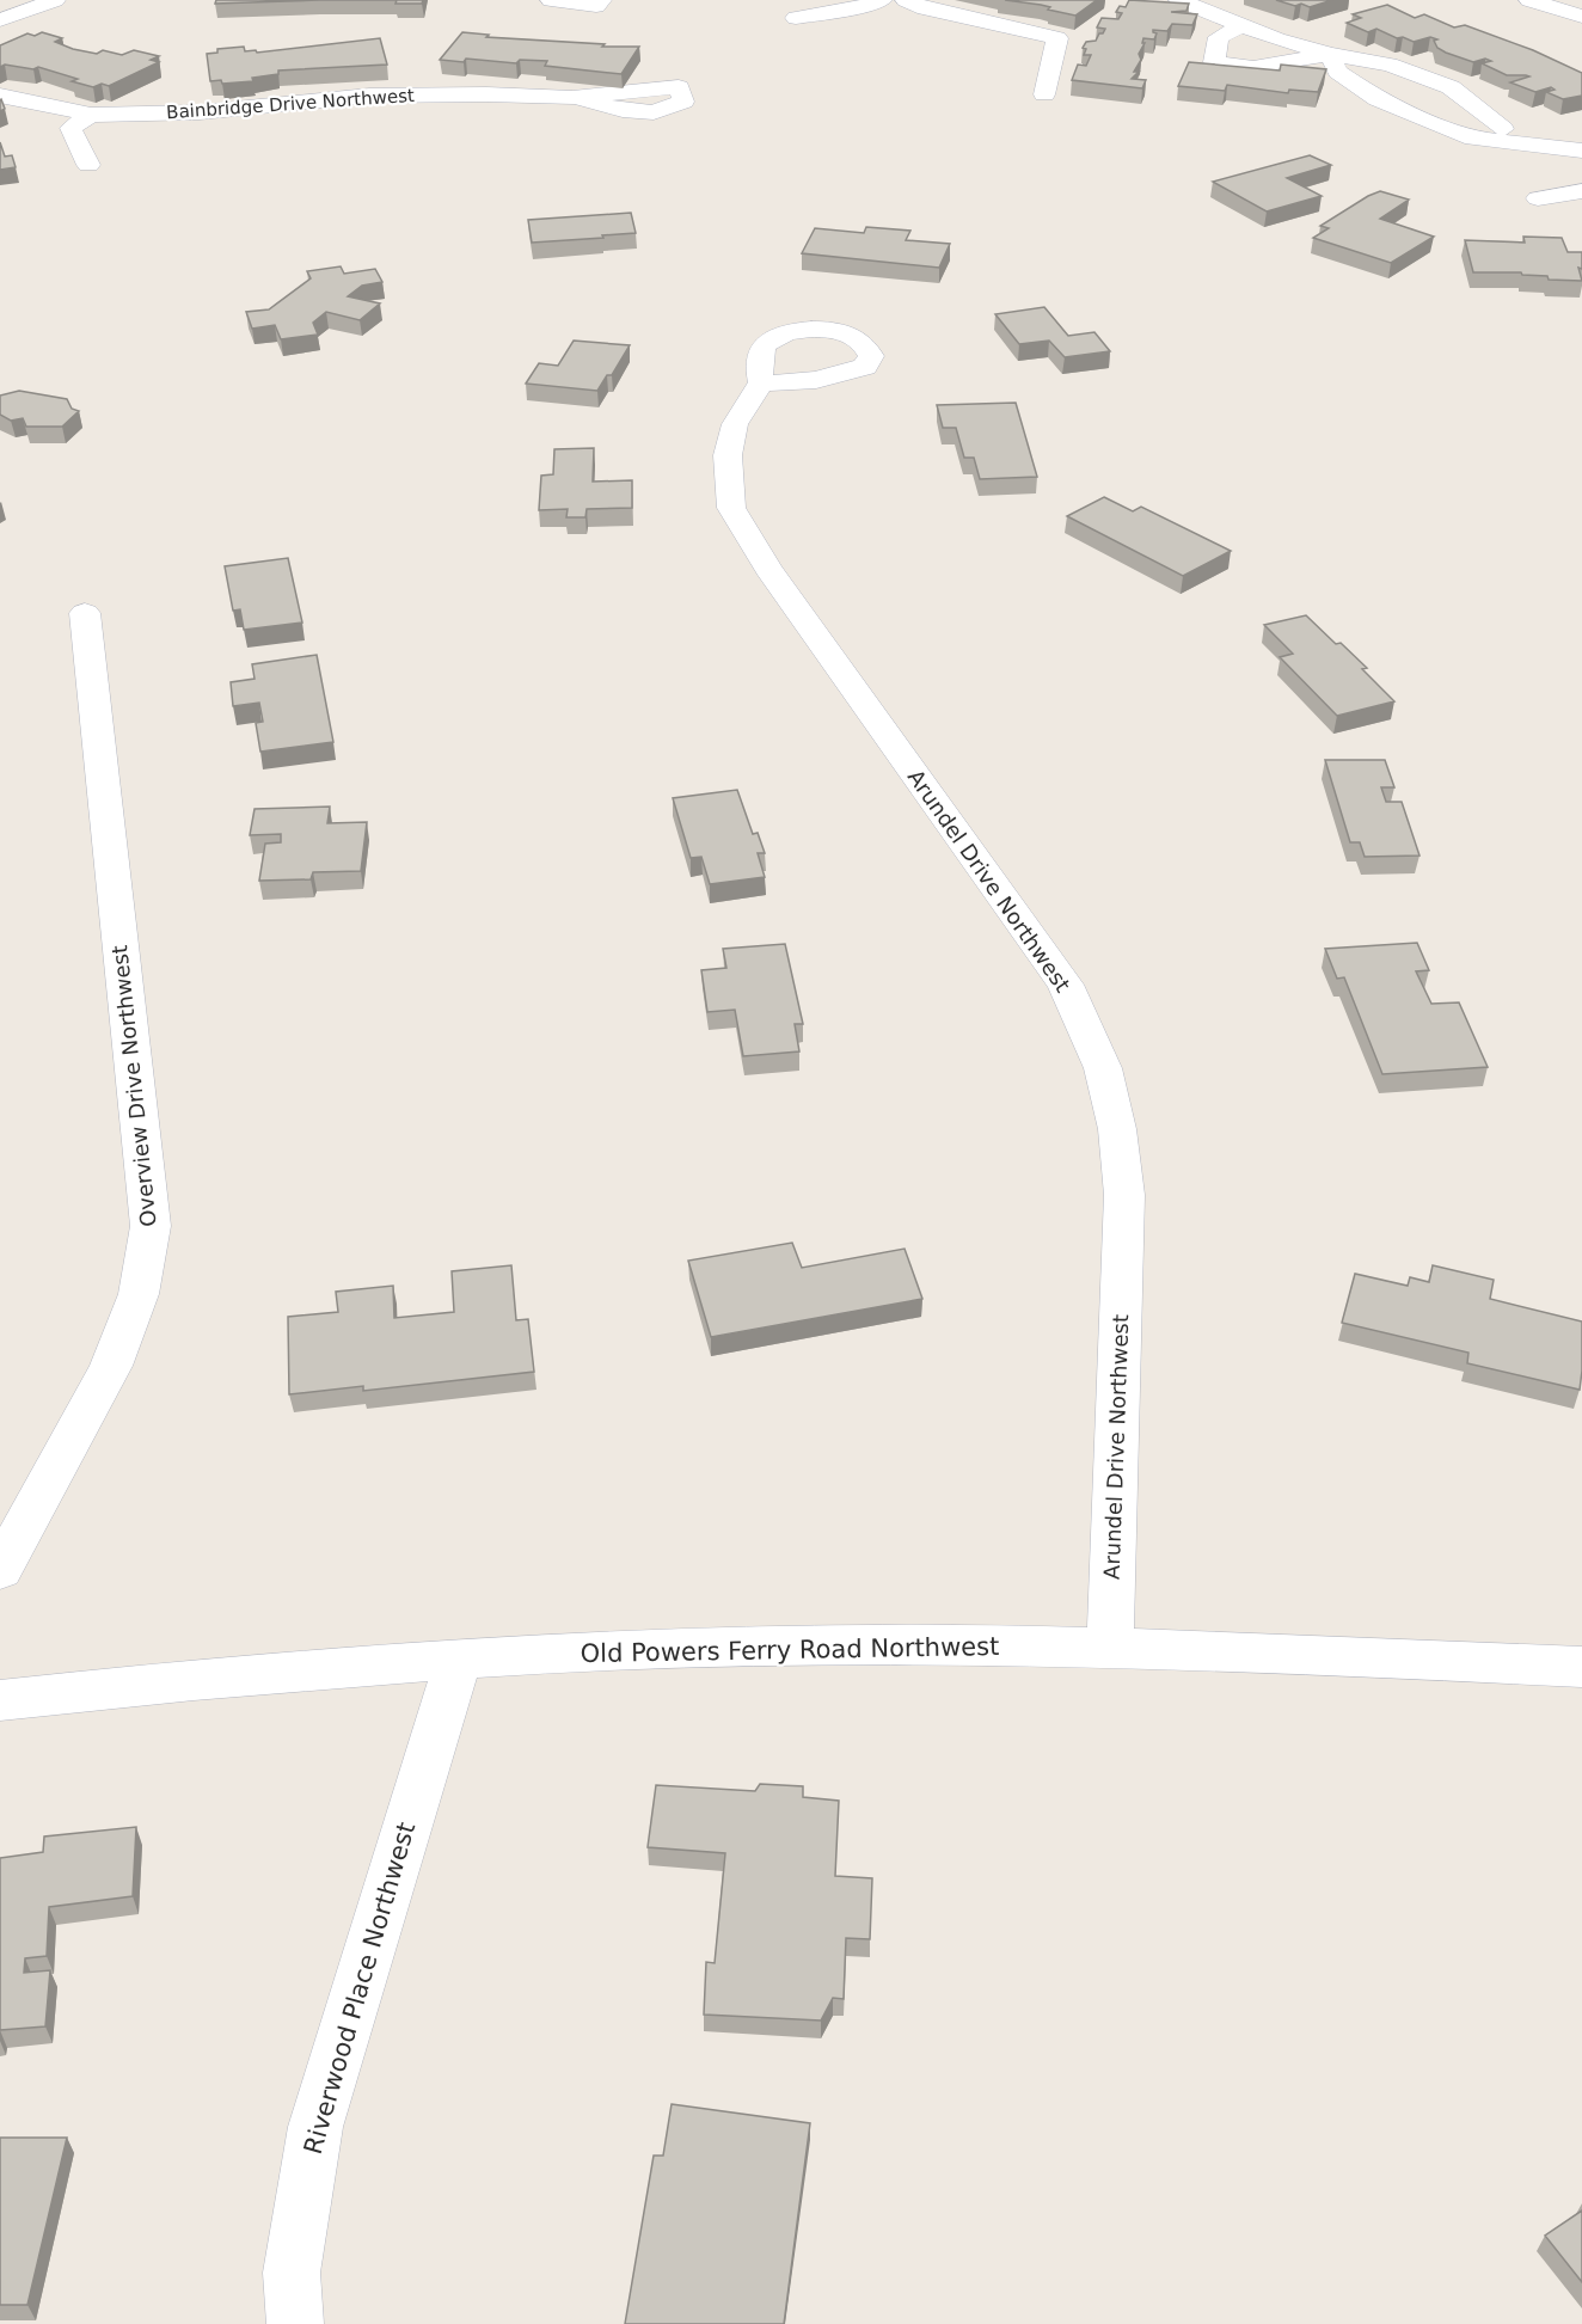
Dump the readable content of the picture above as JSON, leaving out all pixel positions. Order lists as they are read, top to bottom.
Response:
{
  "streets": {
    "street": [
      "Bainbridge Drive Northwest",
      "Arundel Drive Northwest",
      "Overview Drive Northwest",
      "Old Powers Ferry Road Northwest",
      "Riverwood Place Northwest"
    ]
  },
  "crossings": [
    ["Arundel Drive Northwest", "Old Powers Ferry Road Northwest"],
    ["Old Powers Ferry Road Northwest", "Riverwood Place Northwest"]
  ]
}
